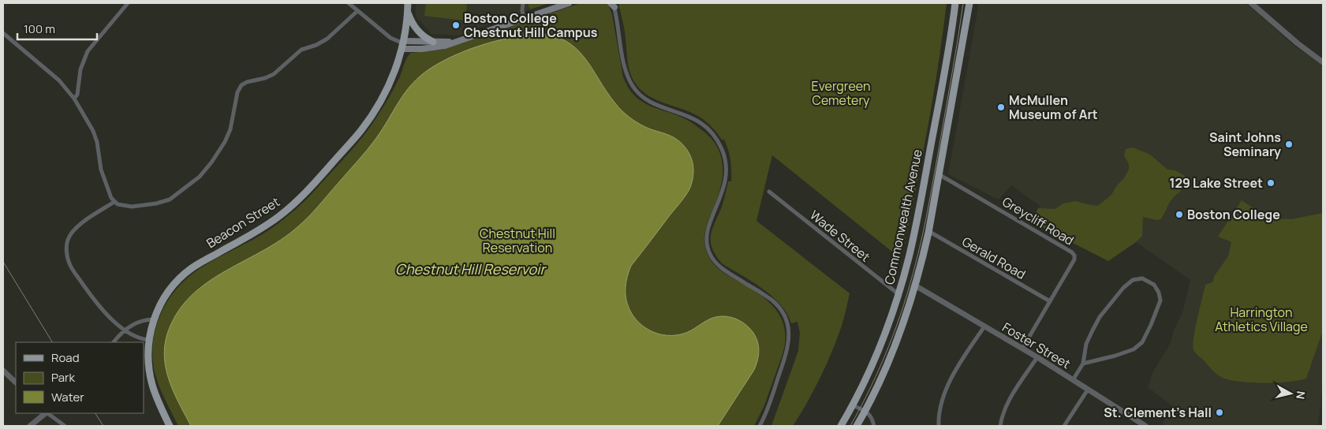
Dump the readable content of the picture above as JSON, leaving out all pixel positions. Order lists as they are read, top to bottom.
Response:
{
  "streets": {
    "main road": ["Commonwealth Avenue", "Beacon Street"],
    "street": [
      "Greycliff Road",
      "Wade Street",
      "Gerald Road",
      "Foster Street"
    ]
  },
  "crossings": [
    ["Commonwealth Avenue", "Greycliff Road"],
    ["Commonwealth Avenue", "Wade Street"],
    ["Commonwealth Avenue", "Gerald Road"],
    ["Commonwealth Avenue", "Foster Street"],
    ["Greycliff Road", "Gerald Road"],
    ["Greycliff Road", "Foster Street"]
  ],
  "water": ["Chestnut Hill Reservoir"],
  "parks": ["Evergreen Cemetery", "Chestnut Hill Reservation", "Harrington Athletics Village"],
  "places": [
    "Boston College Chestnut Hill Campus",
    "McMullen Museum of Art",
    "Saint Johns Seminary",
    "129 Lake Street",
    "Boston College",
    "St. Clement's Hall"
  ],
  "legend": ["Road", "Park", "Water"],
  "scale_bar": "100 m",
  "north": "right"
}
